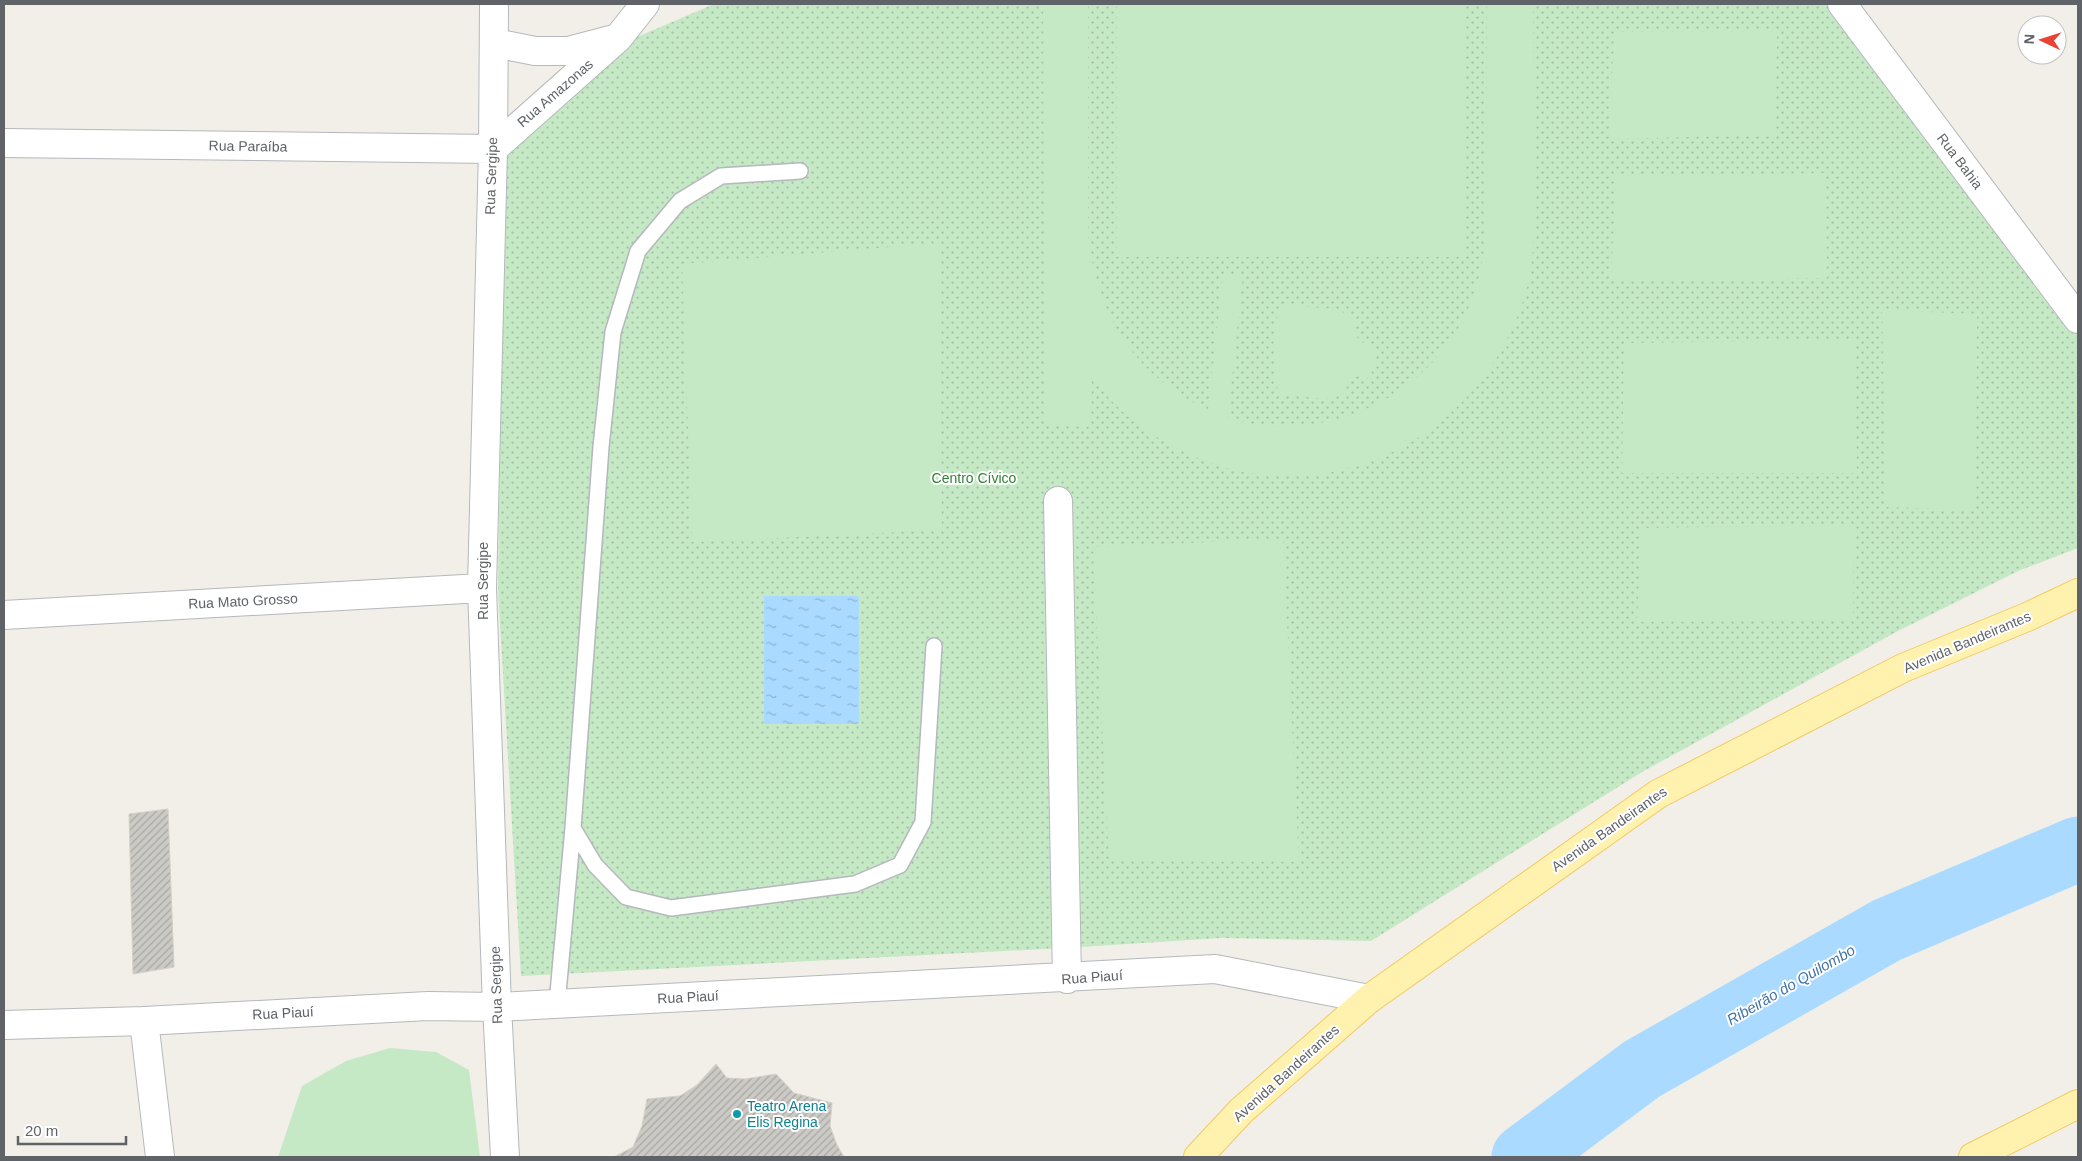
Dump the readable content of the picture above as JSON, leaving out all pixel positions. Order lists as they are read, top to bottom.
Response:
{
  "streets": {
    "main road": ["Avenida Bandeirantes"],
    "street": [
      "Rua Amazonas",
      "Rua Paraíba",
      "Rua Bahia",
      "Rua Sergipe",
      "Rua Mato Grosso",
      "Rua Piauí"
    ]
  },
  "crossings": [
    ["Rua Amazonas", "Rua Paraíba"],
    ["Rua Amazonas", "Rua Sergipe"],
    ["Rua Paraíba", "Rua Sergipe"],
    ["Rua Sergipe", "Rua Mato Grosso"],
    ["Rua Sergipe", "Rua Piauí"],
    ["Avenida Bandeirantes", "Rua Piauí"]
  ],
  "water": ["Ribeirão do Quilombo"],
  "parks": ["Centro Cívico"],
  "places": ["Teatro Arena Elis Regina"],
  "scale_bar": "20 m",
  "north": "left"
}
